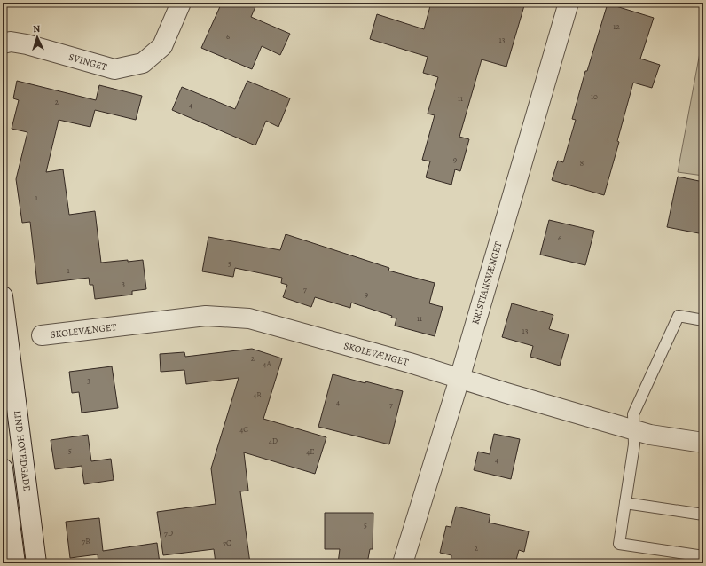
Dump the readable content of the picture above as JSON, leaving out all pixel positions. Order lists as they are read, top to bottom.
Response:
{
  "streets": {
    "street": [
      "SVINGET",
      "KRISTIANSVÆNGET",
      "SKOLEVÆNGET",
      "LIND HOVEDGADE"
    ]
  },
  "crossings": [
    ["KRISTIANSVÆNGET", "SKOLEVÆNGET"]
  ],
  "house_numbers": [
    "12",
    "6",
    "13",
    "10",
    "11",
    "2",
    "4",
    "9",
    "8",
    "1",
    "6",
    "5",
    "1",
    "3",
    "7",
    "9",
    "11",
    "13",
    "2",
    "4A",
    "3",
    "4B",
    "4",
    "7",
    "4C",
    "4D",
    "5",
    "4E",
    "4",
    "5",
    "7D",
    "7B",
    "7C",
    "2"
  ],
  "north": "top"
}
